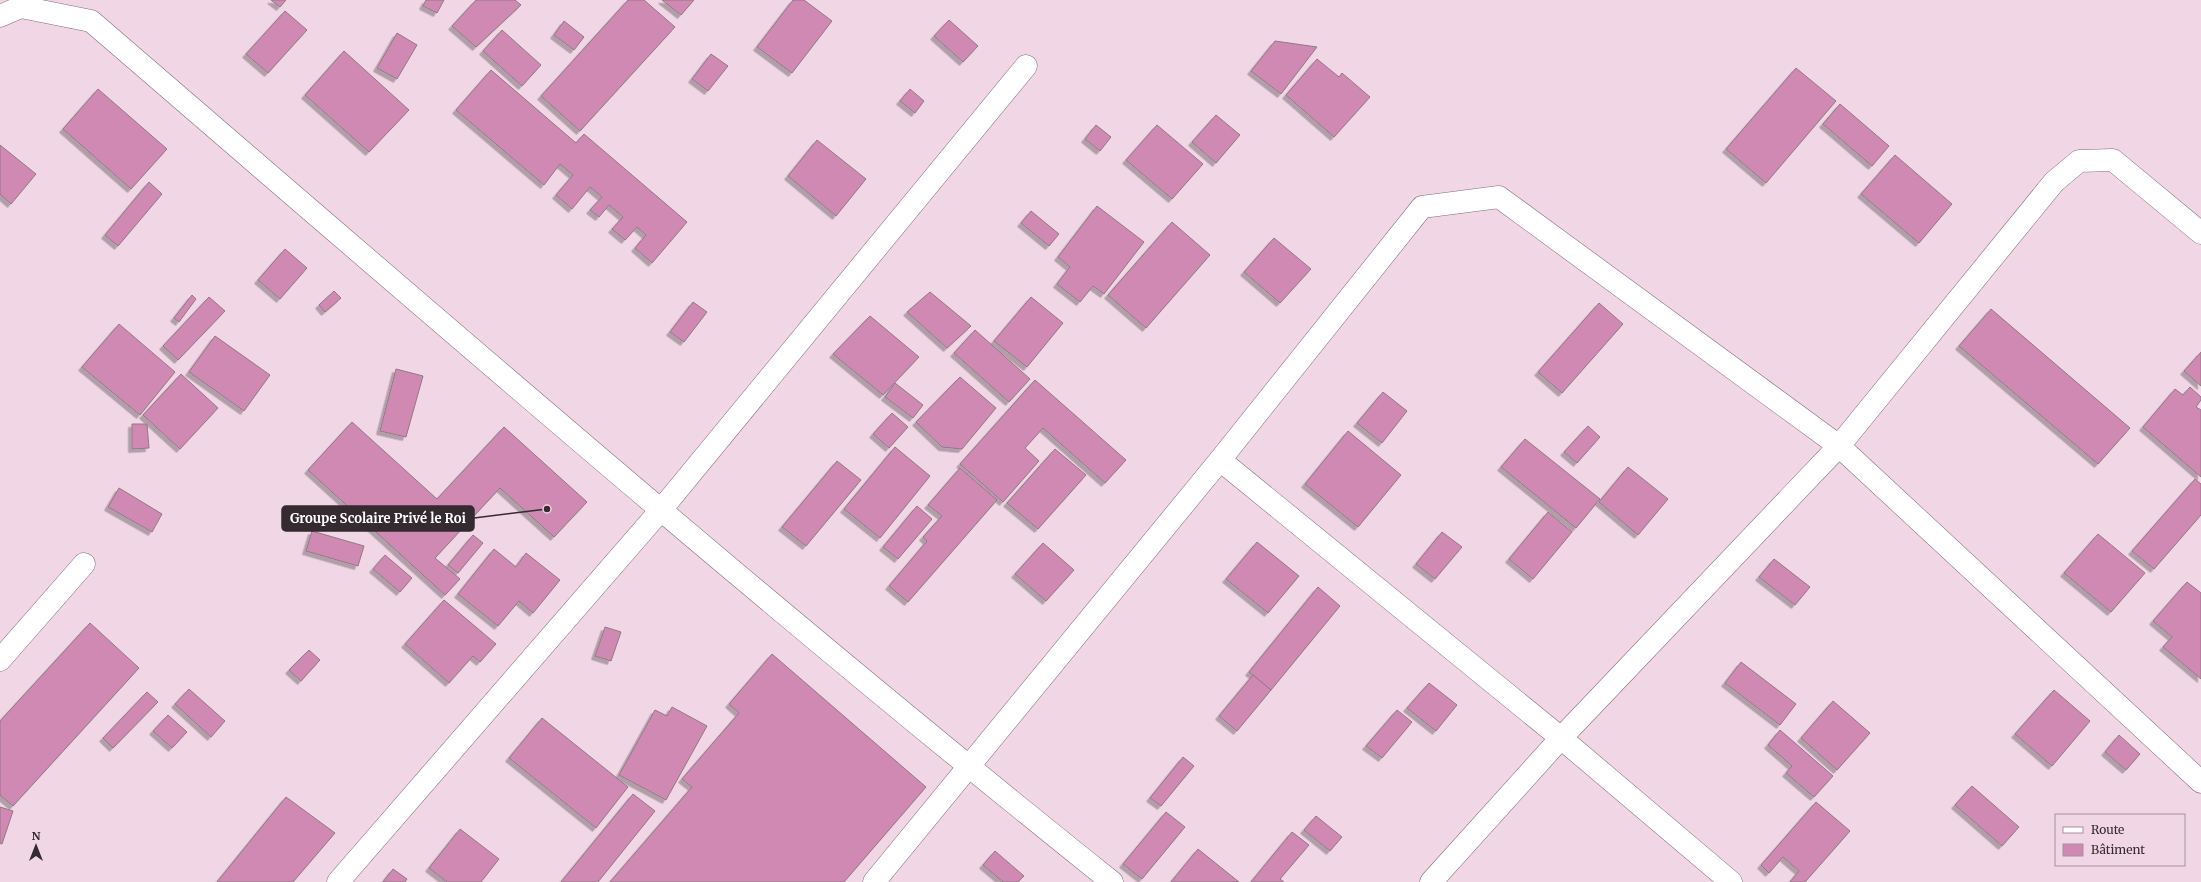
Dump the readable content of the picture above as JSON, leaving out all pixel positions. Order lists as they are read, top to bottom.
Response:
{
  "places": ["Groupe Scolaire Privé le Roi"],
  "legend": ["Route", "Bâtiment"],
  "north": "top"
}
